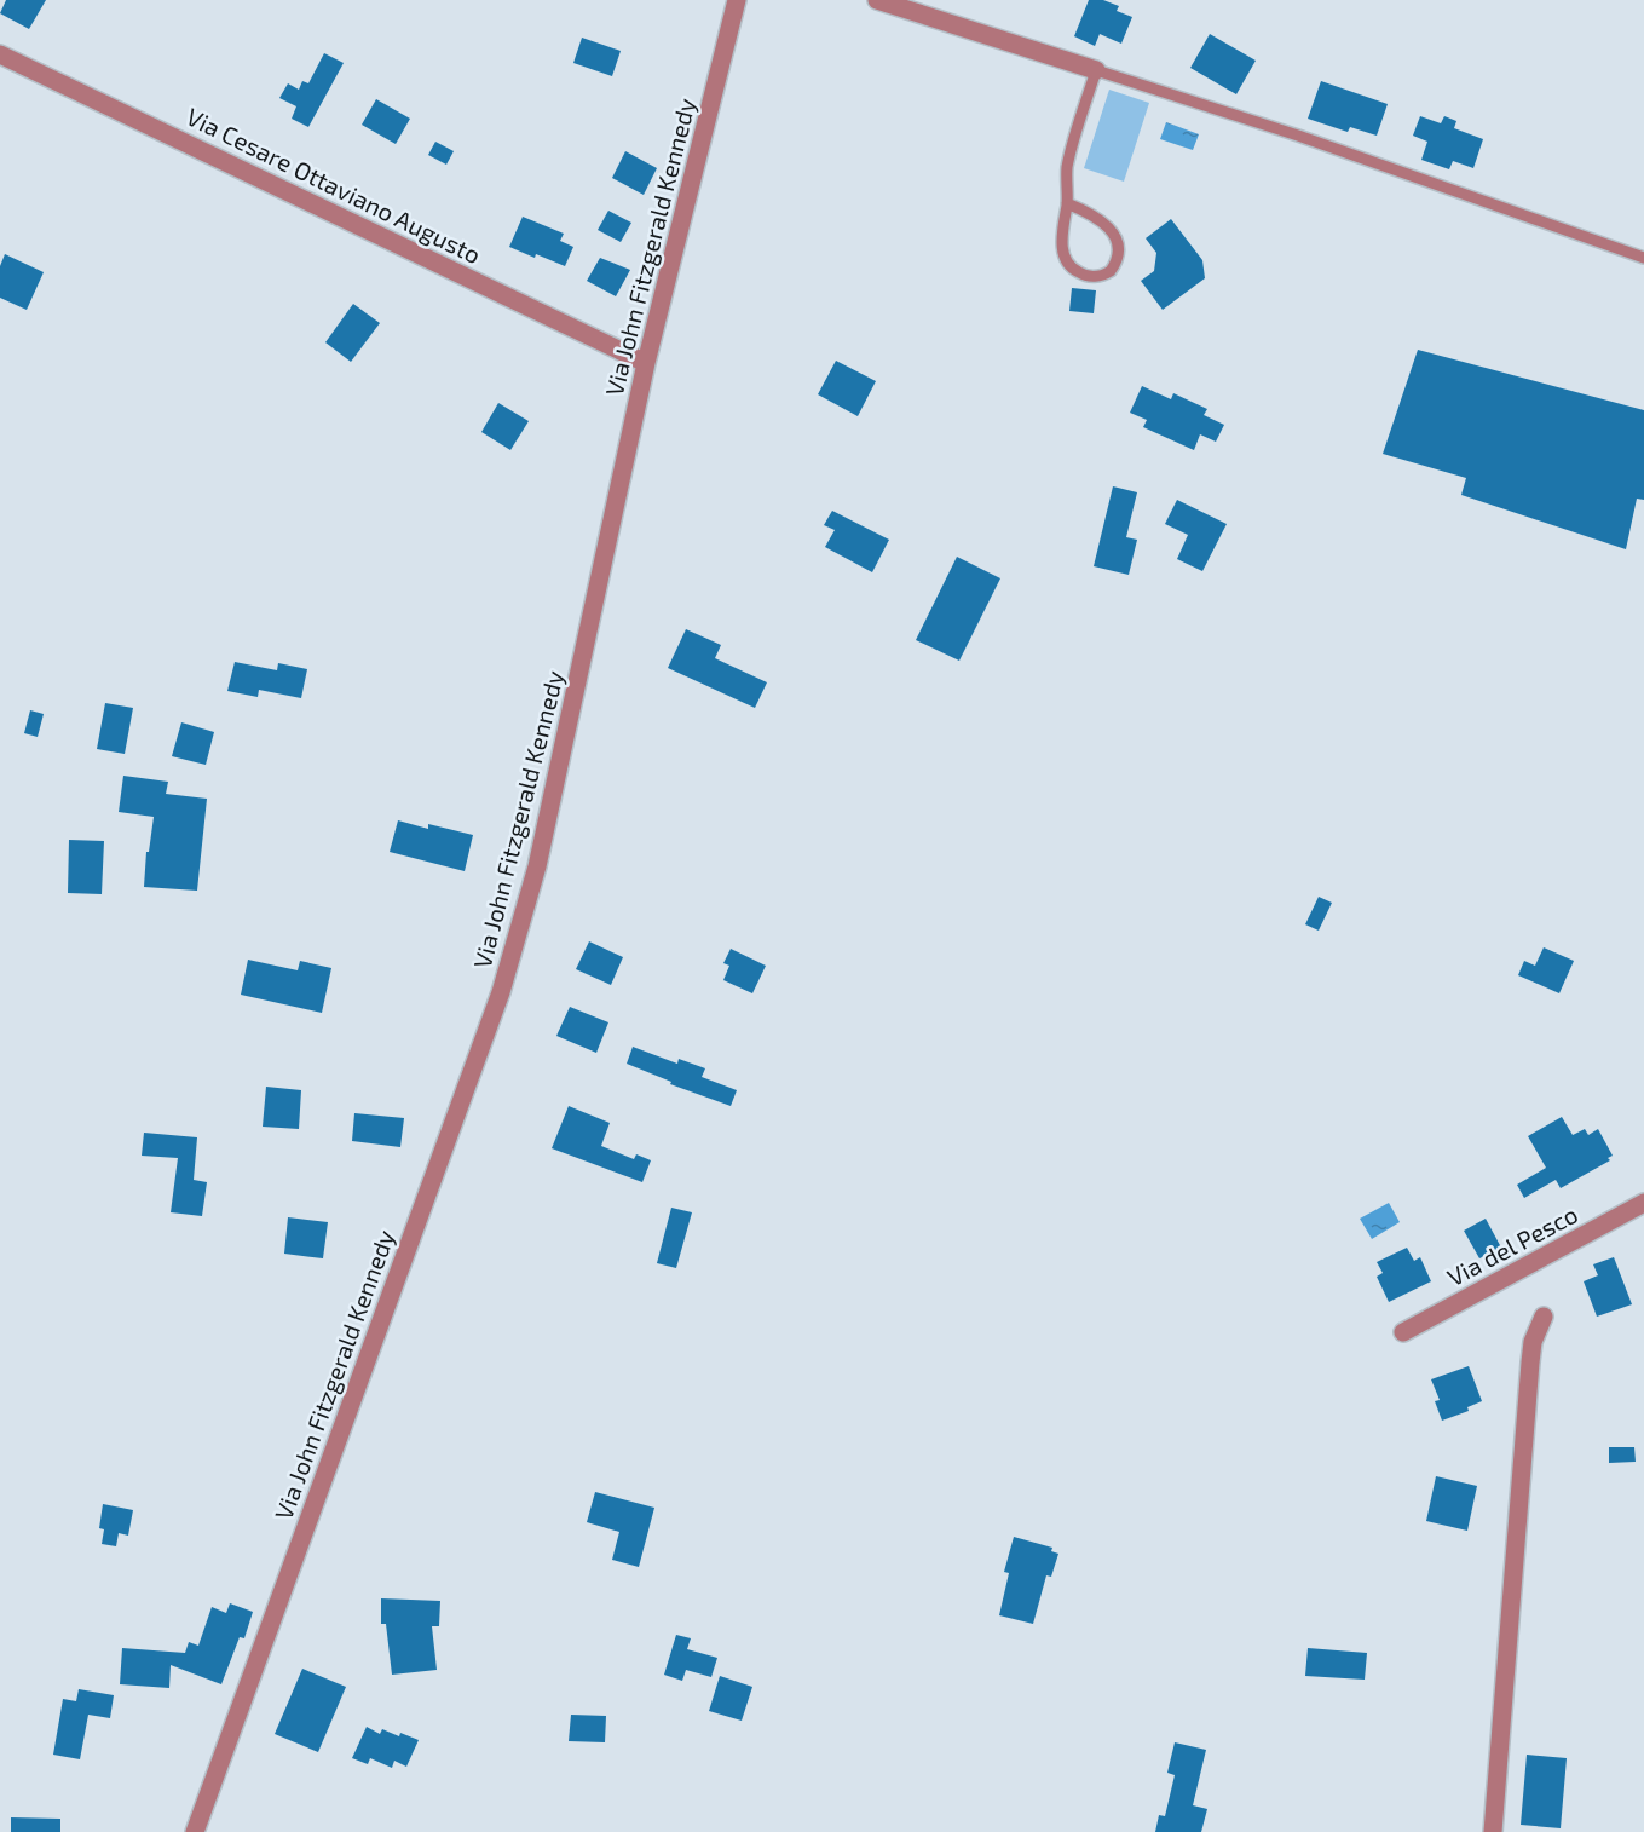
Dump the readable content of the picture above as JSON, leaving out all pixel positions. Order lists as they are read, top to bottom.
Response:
{
  "streets": {
    "street": ["Via Cesare Ottaviano Augusto", "Via John Fitzgerald Kennedy", "Via del Pesco"]
  },
  "crossings": [
    ["Via Cesare Ottaviano Augusto", "Via John Fitzgerald Kennedy"]
  ]
}
